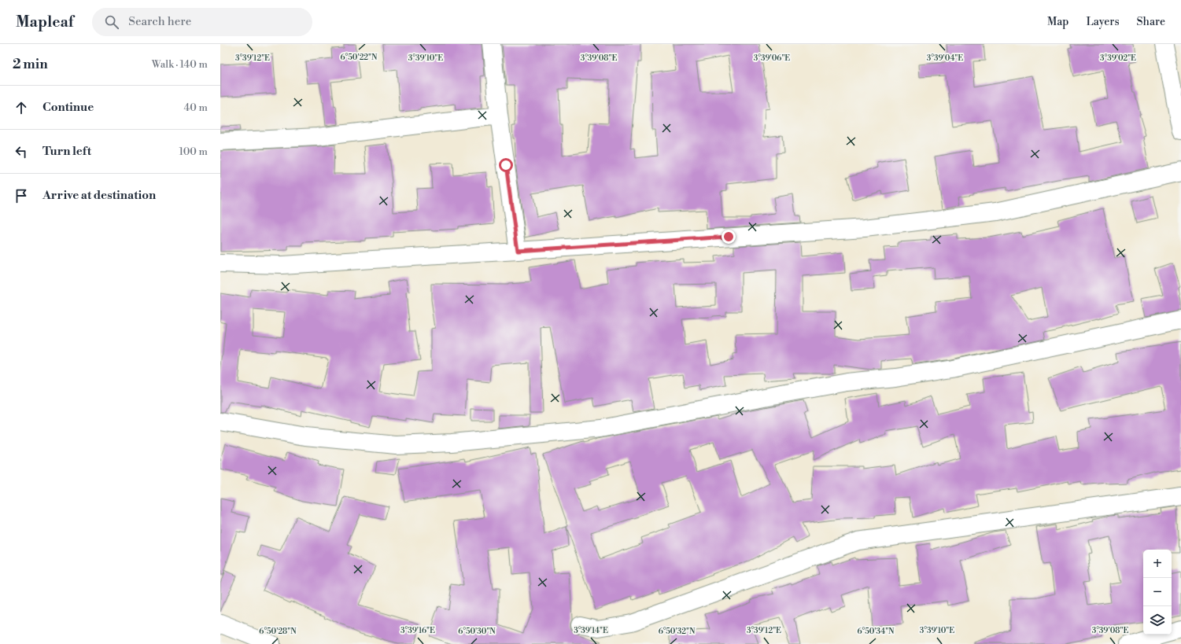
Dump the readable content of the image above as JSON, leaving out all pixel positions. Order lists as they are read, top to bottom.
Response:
{
  "page": {
    "header": "Mapleaf",
    "search": "Search here",
    "nav": ["Map", "Layers", "Share"],
    "heading": ["2 min", "Walk · 140 m"],
    "list": [
      ["Continue", "40 m"],
      ["Turn left", "100 m"],
      "Arrive at destination"
    ],
    "map_buttons": ["+", "−"]
  },
  "coordinates": [
    "6°50'22\"N",
    "3°39'02\"E",
    "3°39'12\"E",
    "3°39'10\"E",
    "3°39'08\"E",
    "3°39'06\"E",
    "3°39'04\"E",
    "3°39'16\"E",
    "3°39'14\"E",
    "6°50'28\"N",
    "6°50'30\"N",
    "6°50'32\"N",
    "6°50'34\"N"
  ]
}
